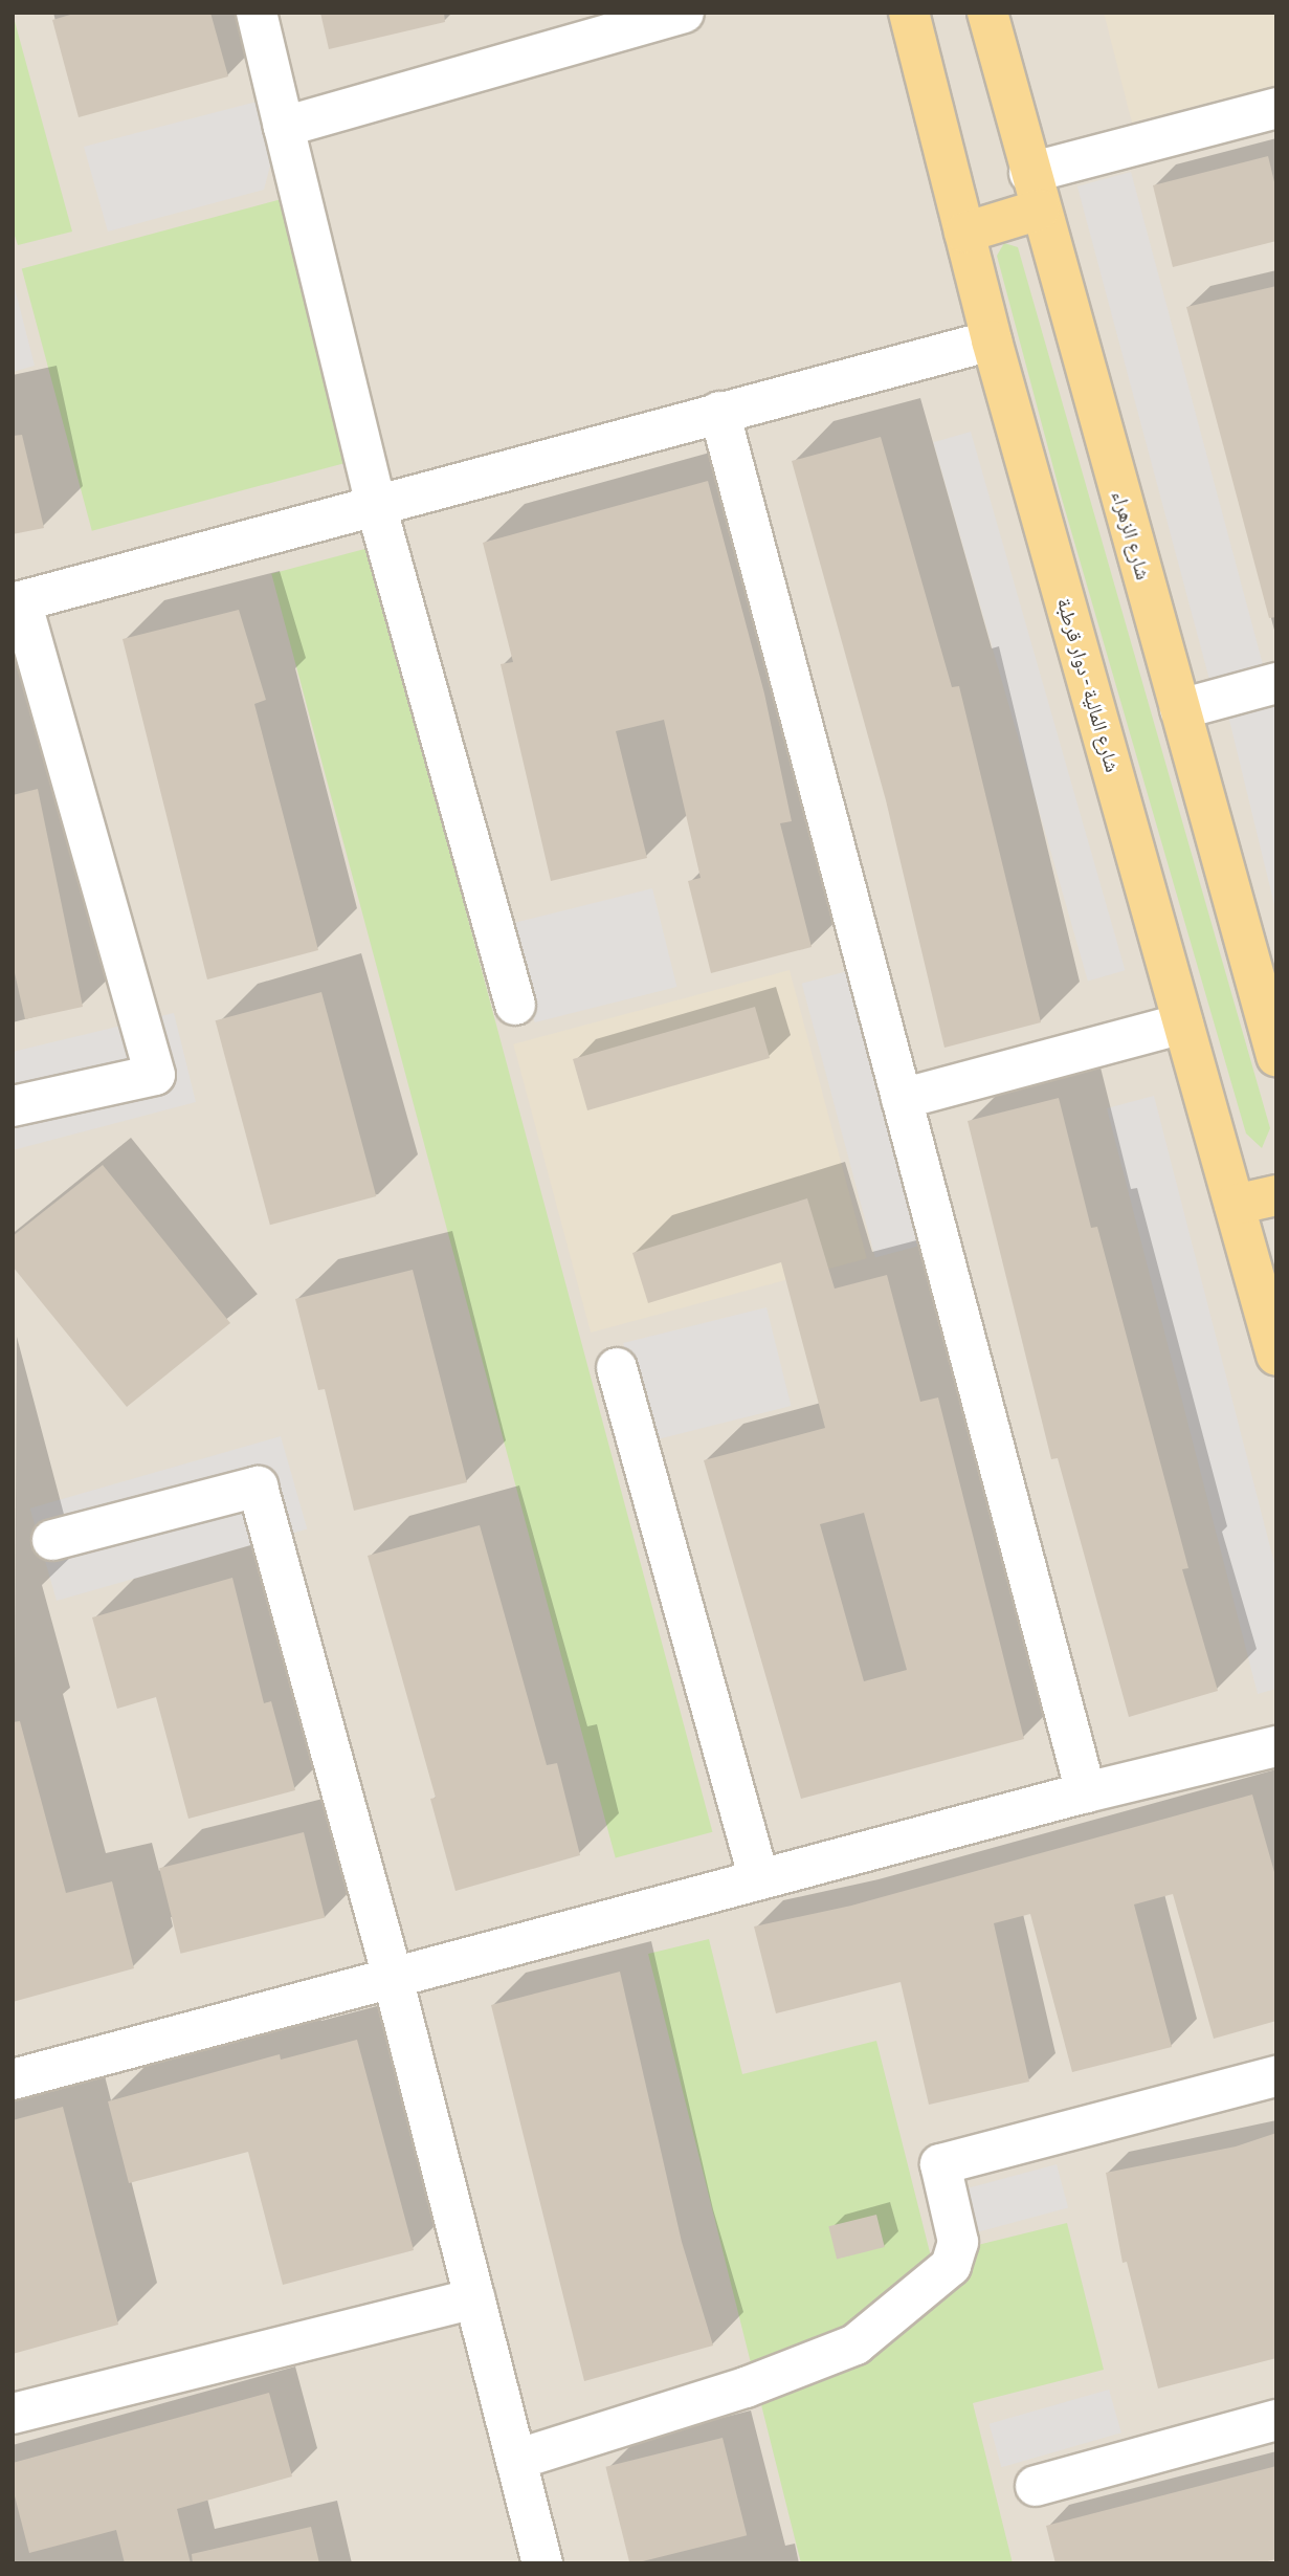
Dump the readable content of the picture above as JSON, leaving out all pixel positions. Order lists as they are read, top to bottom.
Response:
{
  "streets": {
    "main road": ["شارع الزهراء", "شارع المالية - دوار قرطبة"]
  }
}
